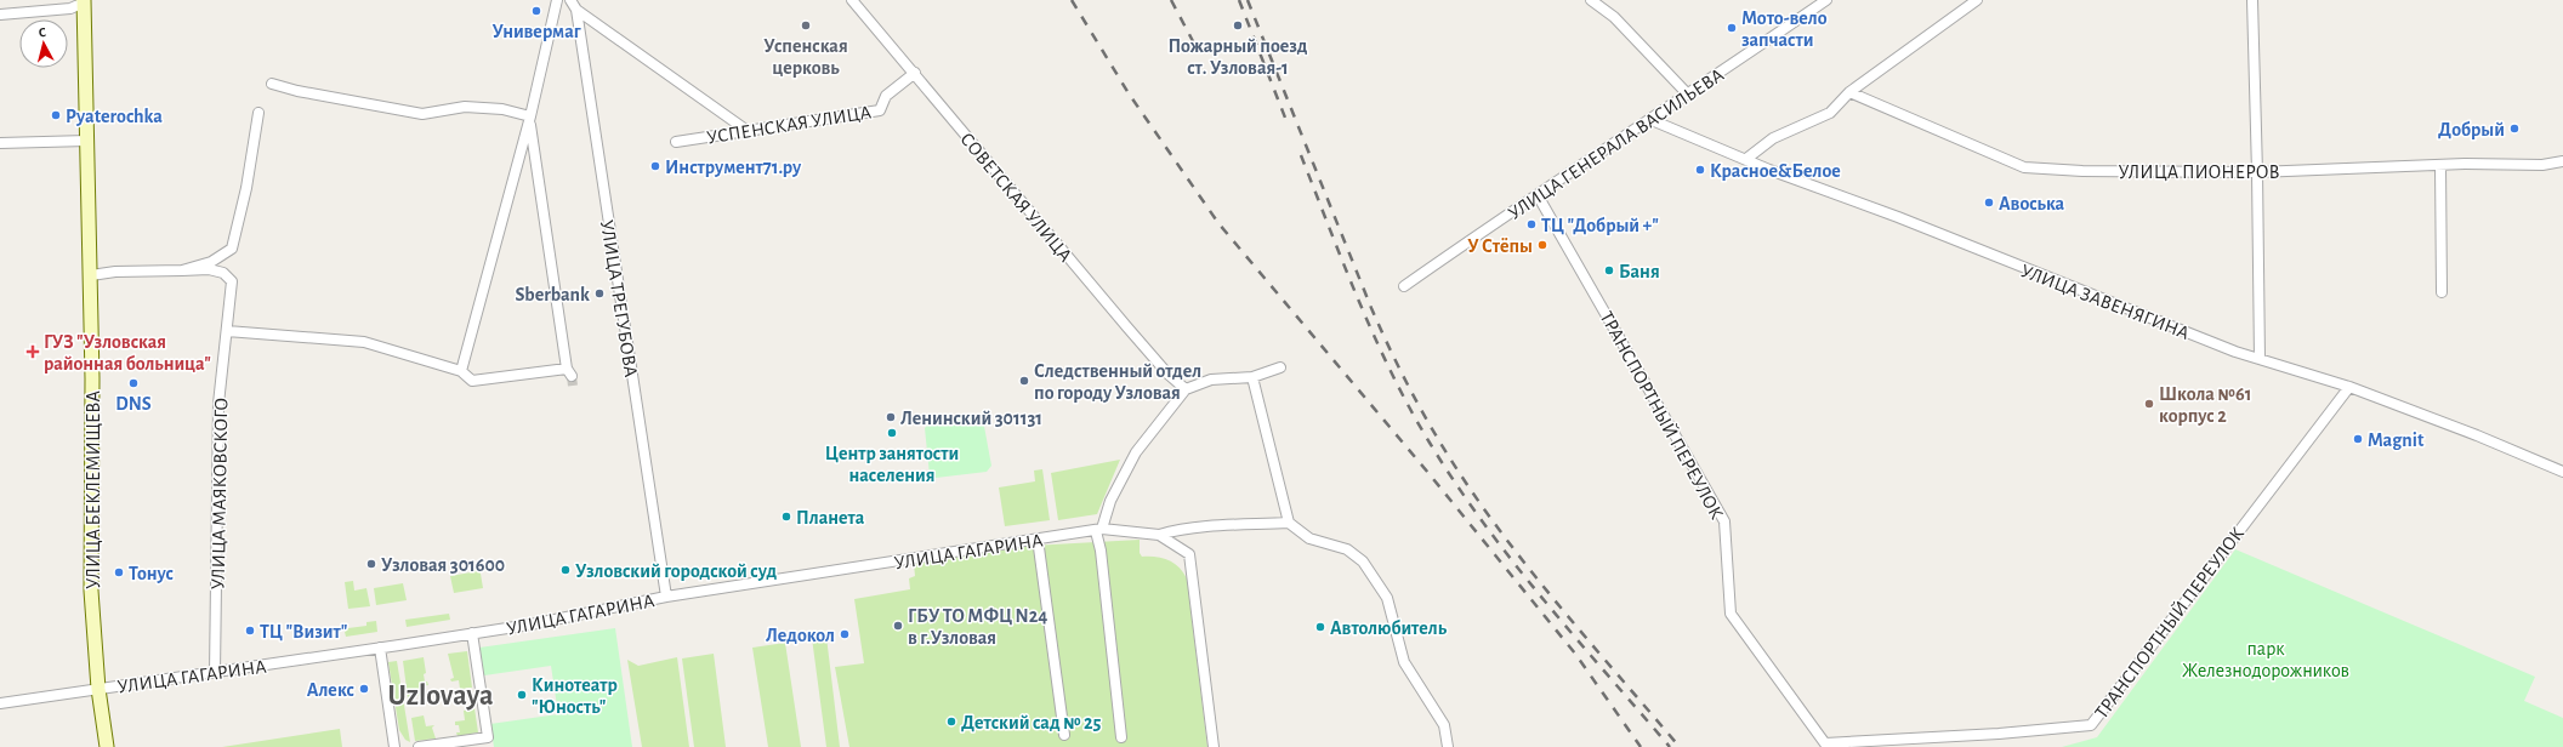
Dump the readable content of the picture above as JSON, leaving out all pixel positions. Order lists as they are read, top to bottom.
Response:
{
  "streets": {
    "main road": ["УЛИЦА БЕКЛЕМИЩЕВА"],
    "street": [
      "УСПЕНСКАЯ УЛИЦА",
      "УЛИЦА ГЕНЕРАЛА ВАСИЛЬЕВА",
      "УЛИЦА ПИОНЕРОВ",
      "СОВЕТСКАЯ УЛИЦА",
      "УЛИЦА ТРЕГУБОВА",
      "УЛИЦА ЗАВЕНЯГИНА",
      "ТРАНСПОРТНЫЙ ПЕРЕУЛОК",
      "УЛИЦА МАЯКОВСКОГО",
      "УЛИЦА ГАГАРИНА"
    ]
  },
  "crossings": [
    ["УСПЕНСКАЯ УЛИЦА", "СОВЕТСКАЯ УЛИЦА"],
    ["УЛИЦА ГЕНЕРАЛА ВАСИЛЬЕВА", "УЛИЦА ЗАВЕНЯГИНА"],
    ["УЛИЦА ГЕНЕРАЛА ВАСИЛЬЕВА", "ТРАНСПОРТНЫЙ ПЕРЕУЛОК"],
    ["УЛИЦА ТРЕГУБОВА", "УЛИЦА ГАГАРИНА"],
    ["УЛИЦА ЗАВЕНЯГИНА", "ТРАНСПОРТНЫЙ ПЕРЕУЛОК"],
    ["УЛИЦА БЕКЛЕМИЩЕВА", "УЛИЦА МАЯКОВСКОГО"],
    ["УЛИЦА БЕКЛЕМИЩЕВА", "УЛИЦА ГАГАРИНА"],
    ["УЛИЦА МАЯКОВСКОГО", "УЛИЦА ГАГАРИНА"]
  ],
  "districts": ["Uzlovaya"],
  "parks": ["парк Железнодорожников"],
  "places": {
    "other": [
      "Универмаг",
      "Успенская церковь",
      "Пожарный поезд ст. Узловая-1",
      "Мото-вело запчасти",
      "Pyaterochka",
      "Добрый",
      "Инструмент71.ру",
      "Красное&Белое",
      "Авоська",
      "ТЦ \"Добрый +\"",
      "У Стёпы",
      "Баня",
      "Sberbank",
      "Следственный отдел по городу Узловая",
      "DNS",
      "Школа №61 корпус 2",
      "Ленинский 301131",
      "Центр занятости населения",
      "Magnit",
      "Планета",
      "Узловая 301600",
      "Узловский городской суд",
      "Тонус",
      "ГБУ ТО МФЦ N24 в г.Узловая",
      "Автолюбитель",
      "ТЦ \"Визит\"",
      "Ледокол",
      "Алекс",
      "Кинотеатр \"Юность\"",
      "Детский сад № 25"
    ],
    "health": ["ГУЗ \"Узловская районная больница\""]
  },
  "north": "top"
}
